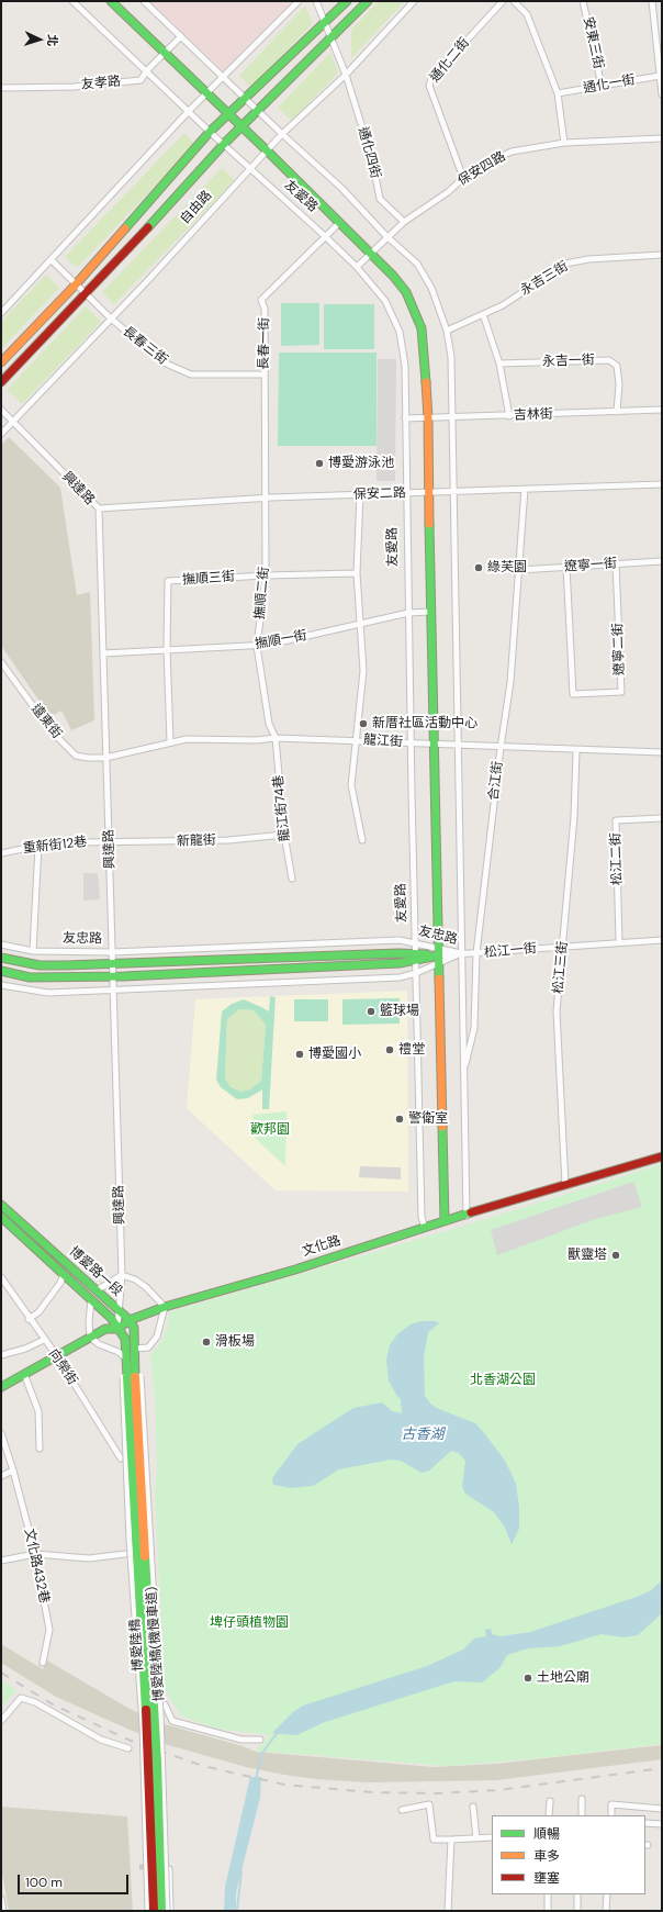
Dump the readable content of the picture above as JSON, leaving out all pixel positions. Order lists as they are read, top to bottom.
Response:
{
  "streets": {
    "street": [
      "安東三街",
      "通化二街",
      "友孝路",
      "通化一街",
      "通化四街",
      "保安四路",
      "友愛路",
      "自由路",
      "永吉三街",
      "長春一街",
      "長春三街",
      "永吉一街",
      "吉林街",
      "興達路",
      "保安二路",
      "遼寧一街",
      "撫順三街",
      "撫順二街",
      "撫順一街",
      "遼寧二街",
      "遠東街",
      "龍江街",
      "合江街",
      "龍江街74巷",
      "新龍街",
      "重新街12巷",
      "松江二街",
      "友忠路",
      "松江一街",
      "松江三街",
      "文化路",
      "博愛路一段",
      "向榮街",
      "文化路432巷",
      "博愛陸橋(機慢車道)",
      "博愛陸橋"
    ]
  },
  "crossings": [
    ["安東三街", "通化一街"],
    ["通化二街", "保安四路"],
    ["友孝路", "友愛路"],
    ["通化四街", "保安四路"],
    ["通化四街", "自由路"],
    ["保安四路", "友愛路"],
    ["友愛路", "自由路"],
    ["友愛路", "長春一街"],
    ["友愛路", "吉林街"],
    ["友愛路", "保安二路"],
    ["友愛路", "撫順一街"],
    ["友愛路", "龍江街"],
    ["友愛路", "友忠路"],
    ["友愛路", "松江一街"],
    ["友愛路", "文化路"],
    ["自由路", "長春三街"],
    ["自由路", "興達路"],
    ["長春一街", "長春三街"],
    ["長春一街", "保安二路"],
    ["長春一街", "撫順二街"],
    ["永吉一街", "吉林街"],
    ["興達路", "保安二路"],
    ["興達路", "撫順一街"],
    ["興達路", "遠東街"],
    ["興達路", "龍江街"],
    ["興達路", "新龍街"],
    ["興達路", "重新街12巷"],
    ["興達路", "友忠路"],
    ["興達路", "文化路"],
    ["興達路", "博愛路一段"],
    ["保安二路", "撫順二街"],
    ["保安二路", "合江街"],
    ["遼寧一街", "遼寧二街"],
    ["遼寧一街", "合江街"],
    ["撫順三街", "撫順二街"],
    ["撫順三街", "撫順一街"],
    ["撫順三街", "龍江街"],
    ["撫順二街", "撫順一街"],
    ["撫順二街", "龍江街"],
    ["撫順二街", "龍江街74巷"],
    ["遠東街", "龍江街"],
    ["龍江街", "合江街"],
    ["龍江街", "龍江街74巷"],
    ["龍江街", "松江三街"],
    ["合江街", "松江一街"],
    ["龍江街74巷", "新龍街"],
    ["新龍街", "重新街12巷"],
    ["松江二街", "松江一街"],
    ["友忠路", "松江一街"],
    ["松江一街", "松江三街"],
    ["松江三街", "文化路"],
    ["文化路", "博愛路一段"],
    ["文化路", "向榮街"],
    ["博愛路一段", "博愛陸橋(機慢車道)"],
    ["博愛路一段", "博愛陸橋"],
    ["博愛陸橋(機慢車道)", "博愛陸橋"]
  ],
  "water": ["古香湖"],
  "parks": ["歡邦園", "北香湖公園", "埤仔頭植物園"],
  "places": [
    "博愛游泳池",
    "綠芙園",
    "新厝社區活動中心",
    "籃球場",
    "禮堂",
    "博愛國小",
    "警衛室",
    "獸靈塔",
    "滑板場",
    "土地公廟"
  ],
  "legend": ["順暢", "車多", "壅塞"],
  "scale_bar": "100 m",
  "north": "right"
}
